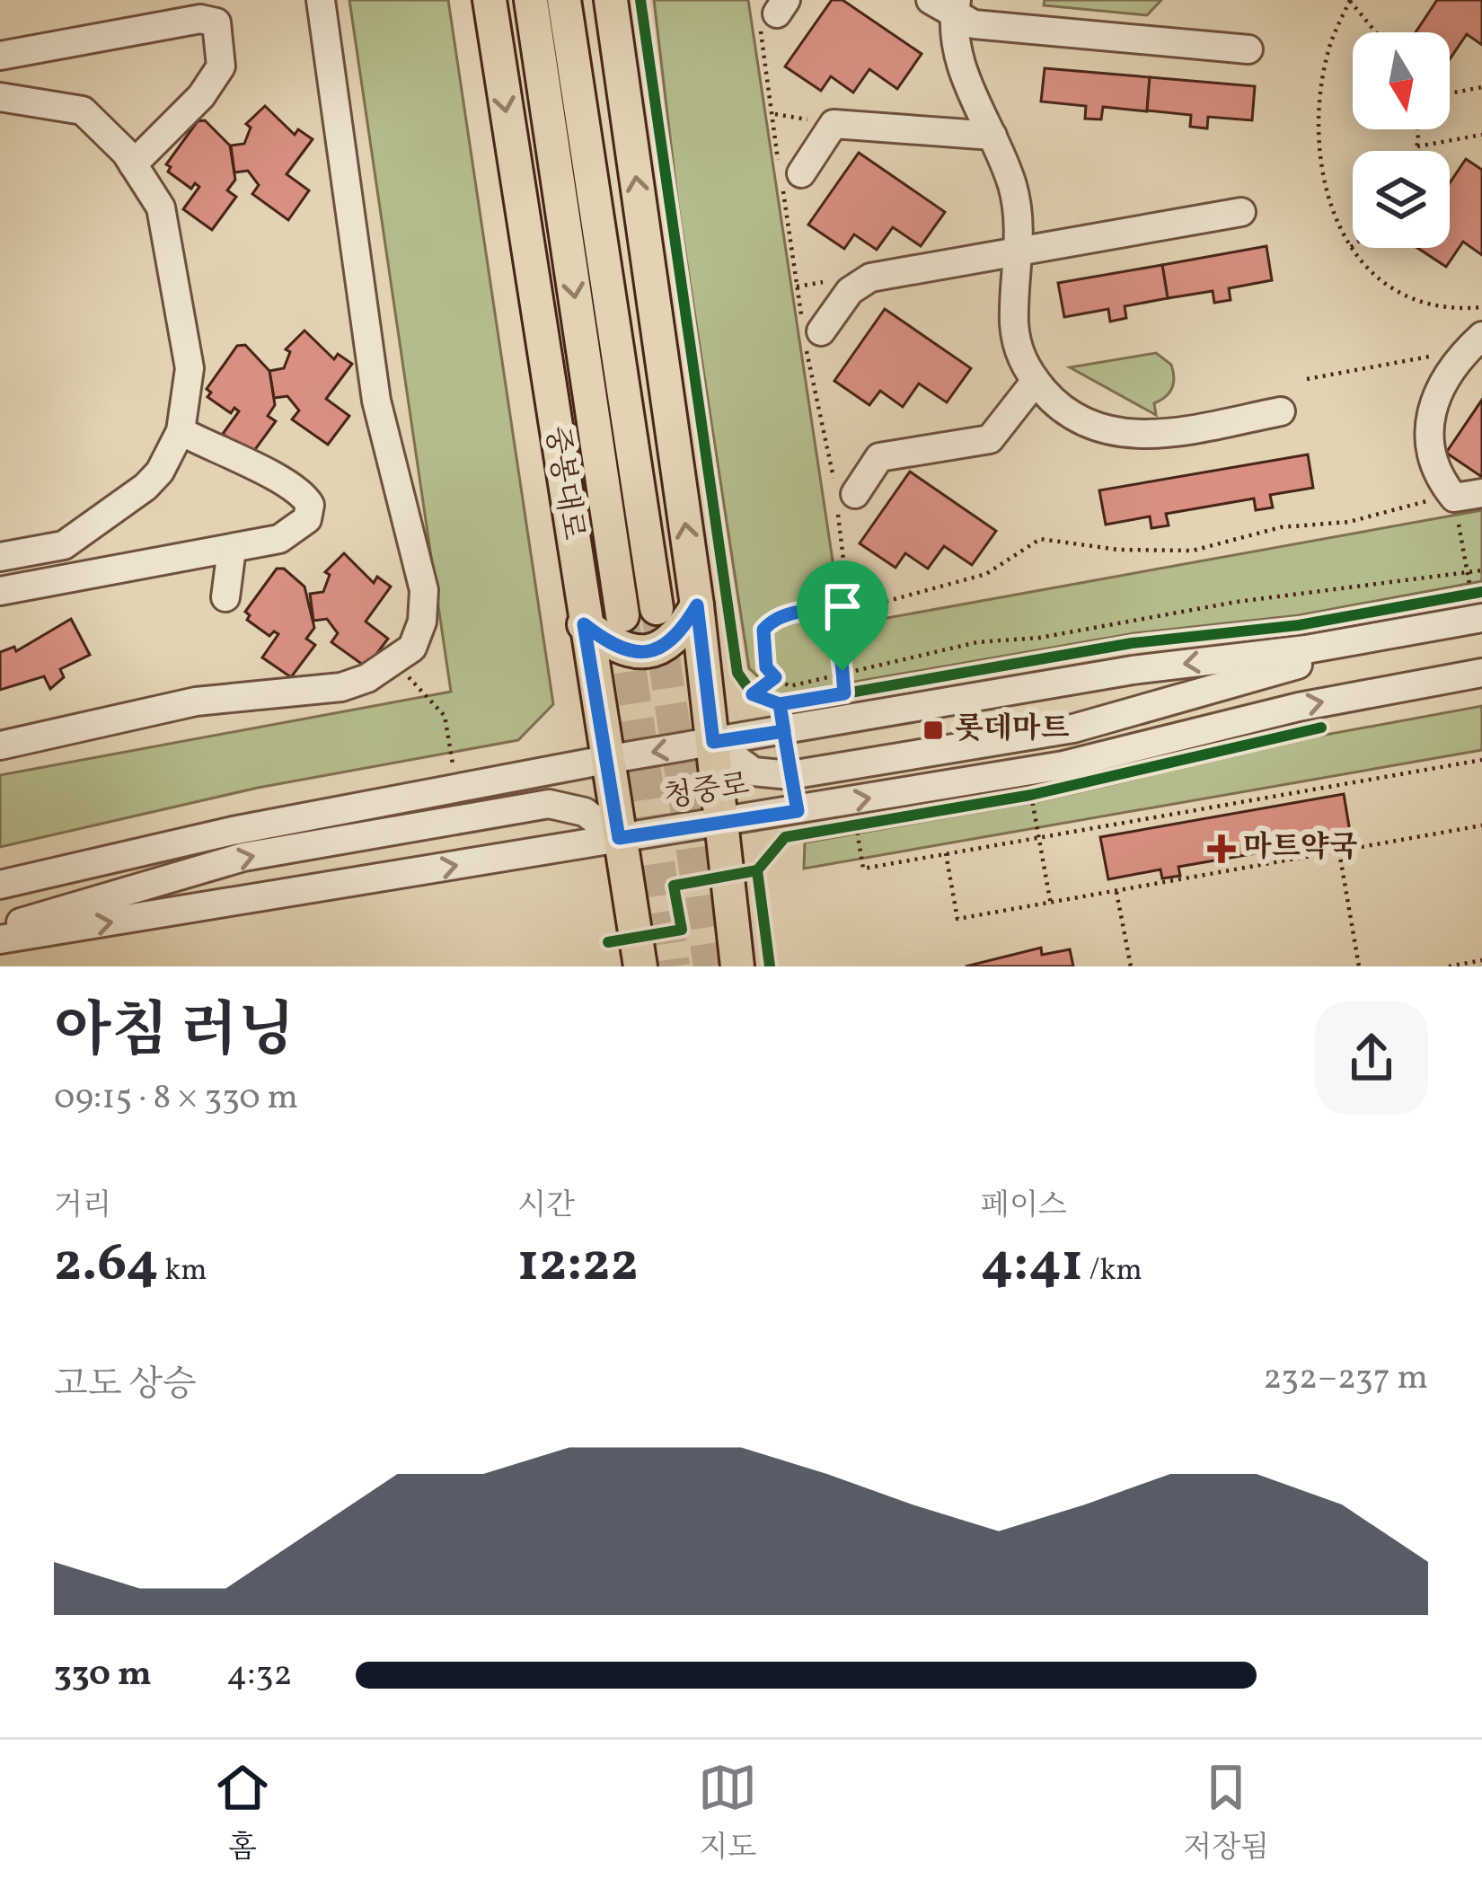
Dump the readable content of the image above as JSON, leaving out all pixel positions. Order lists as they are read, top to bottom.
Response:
{
  "streets": {
    "main road": ["중봉대로"],
    "street": ["청중로"]
  },
  "crossings": [
    ["중봉대로", "청중로"]
  ],
  "places": {
    "transit": ["롯데마트"],
    "health": ["마트약국"]
  },
  "north": "bottom",
  "page": {
    "heading": ["아침 러닝", "09:15 · 8 × 330 m"],
    "stats": [
      ["거리", "2.64 km"],
      ["시간", "12:22"],
      ["페이스", "4:41 /km"]
    ],
    "chart": ["고도 상승", "232–237 m"],
    "list": [
      {
        "name": "330 m",
        "note": "4:32"
      }
    ],
    "tabs": ["홈", "지도", "저장됨"]
  }
}
